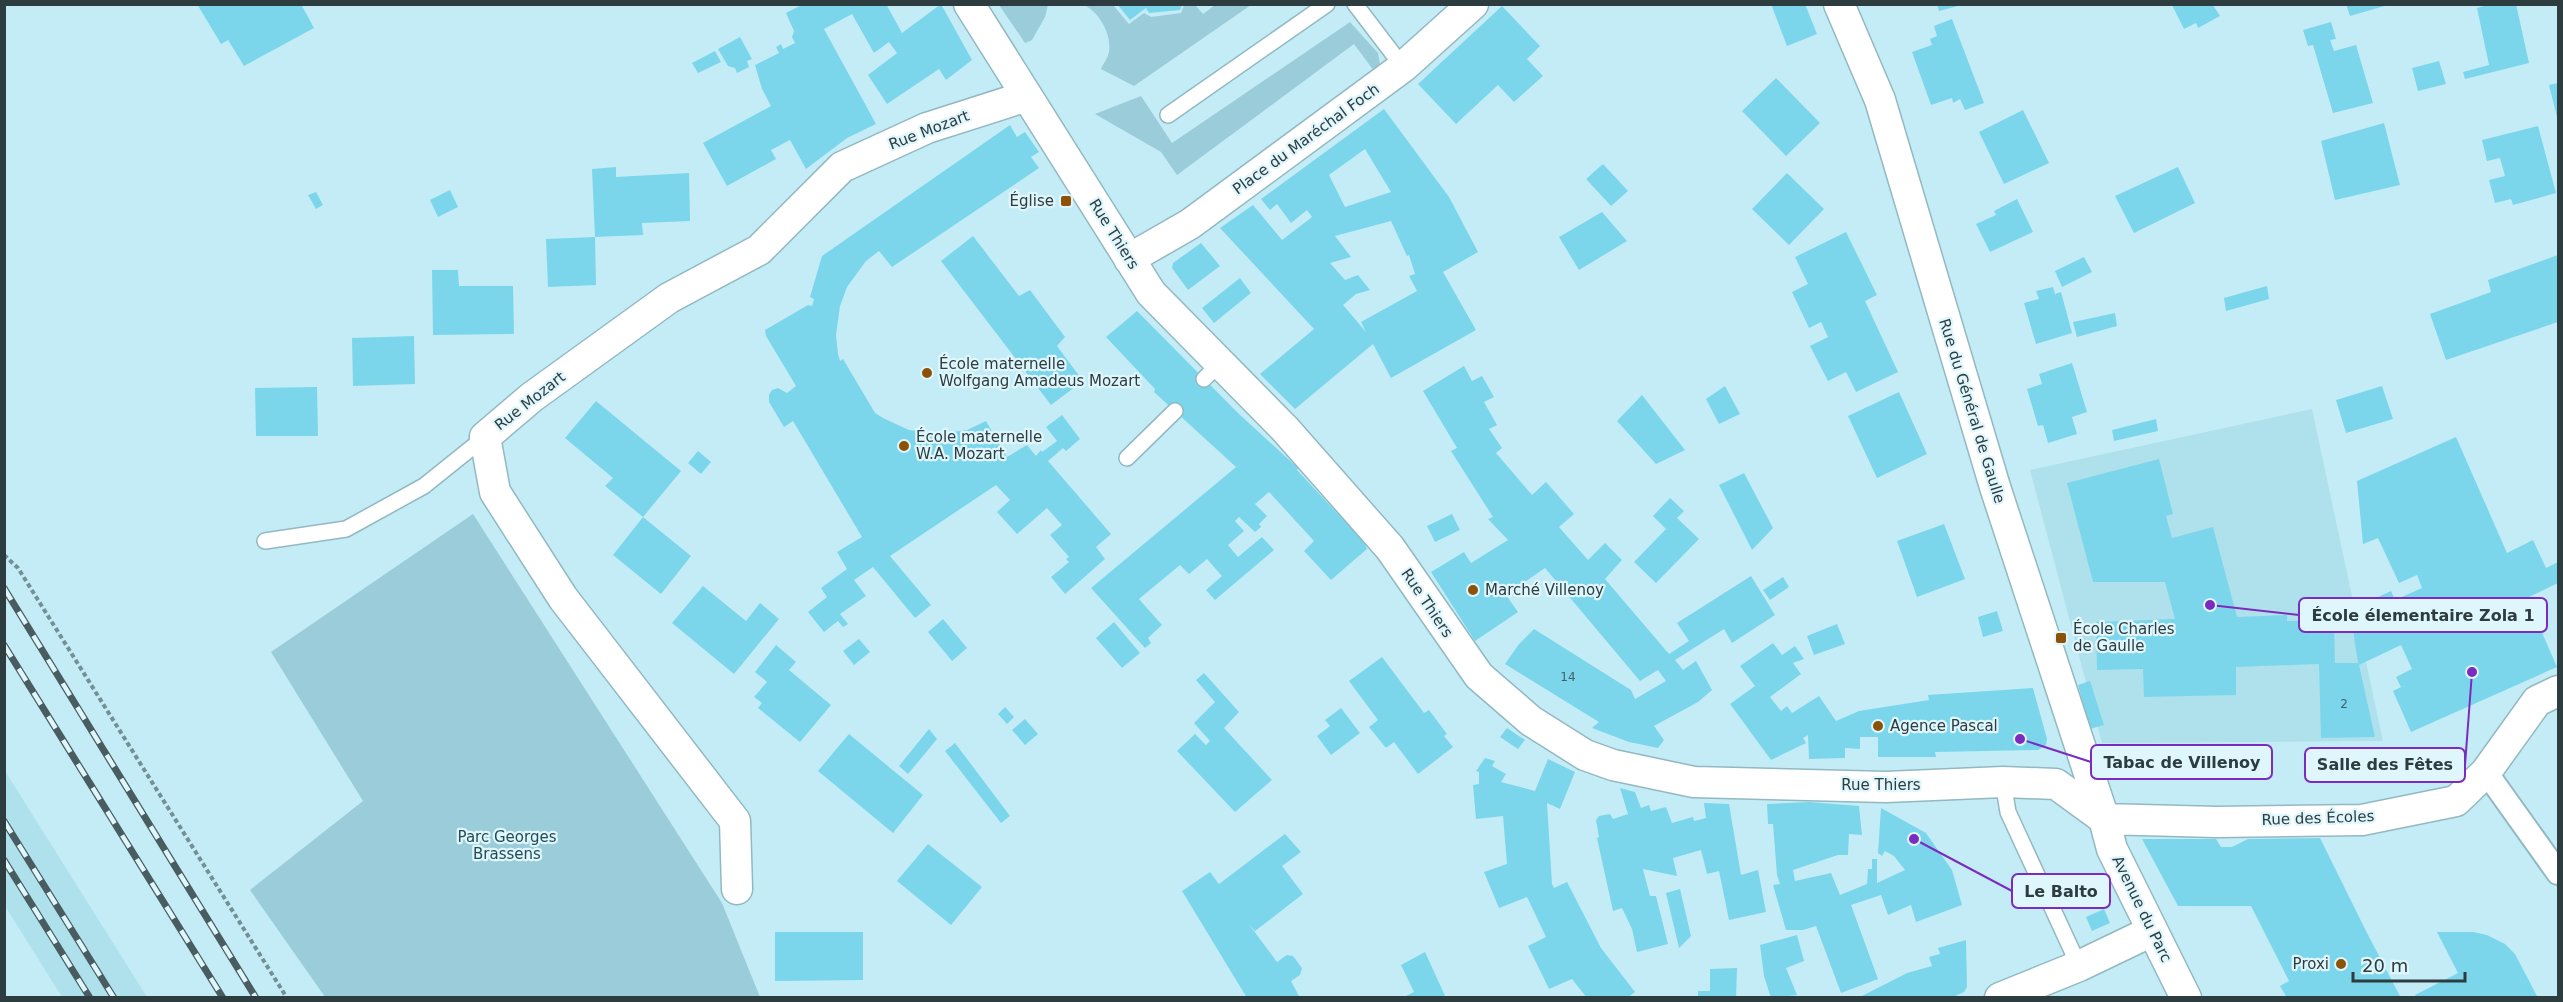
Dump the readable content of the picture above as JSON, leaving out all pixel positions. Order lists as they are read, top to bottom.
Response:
{
  "streets": {
    "street": [
      "Rue Mozart",
      "Place du Maréchal Foch",
      "Rue Thiers",
      "Rue du Général de Gaulle",
      "Rue des Écoles",
      "Avenue du Parc"
    ]
  },
  "crossings": [
    ["Rue Mozart", "Rue Thiers"],
    ["Place du Maréchal Foch", "Rue Thiers"],
    ["Rue Thiers", "Rue du Général de Gaulle"],
    ["Rue Thiers", "Rue des Écoles"],
    ["Rue Thiers", "Avenue du Parc"],
    ["Rue du Général de Gaulle", "Rue des Écoles"],
    ["Rue du Général de Gaulle", "Avenue du Parc"],
    ["Rue des Écoles", "Avenue du Parc"]
  ],
  "parks": ["Parc Georges Brassens"],
  "places": {
    "transit": ["Église", "École Charles de Gaulle"],
    "other": [
      "École maternelle Wolfgang Amadeus Mozart",
      "École maternelle W.A. Mozart",
      "Marché Villenoy",
      "École élementaire Zola 1",
      "Salle des Fêtes",
      "Agence Pascal",
      "Tabac de Villenoy",
      "Le Balto",
      "Proxi"
    ]
  },
  "house_numbers": ["14", "2"],
  "scale_bar": "20 m"
}
